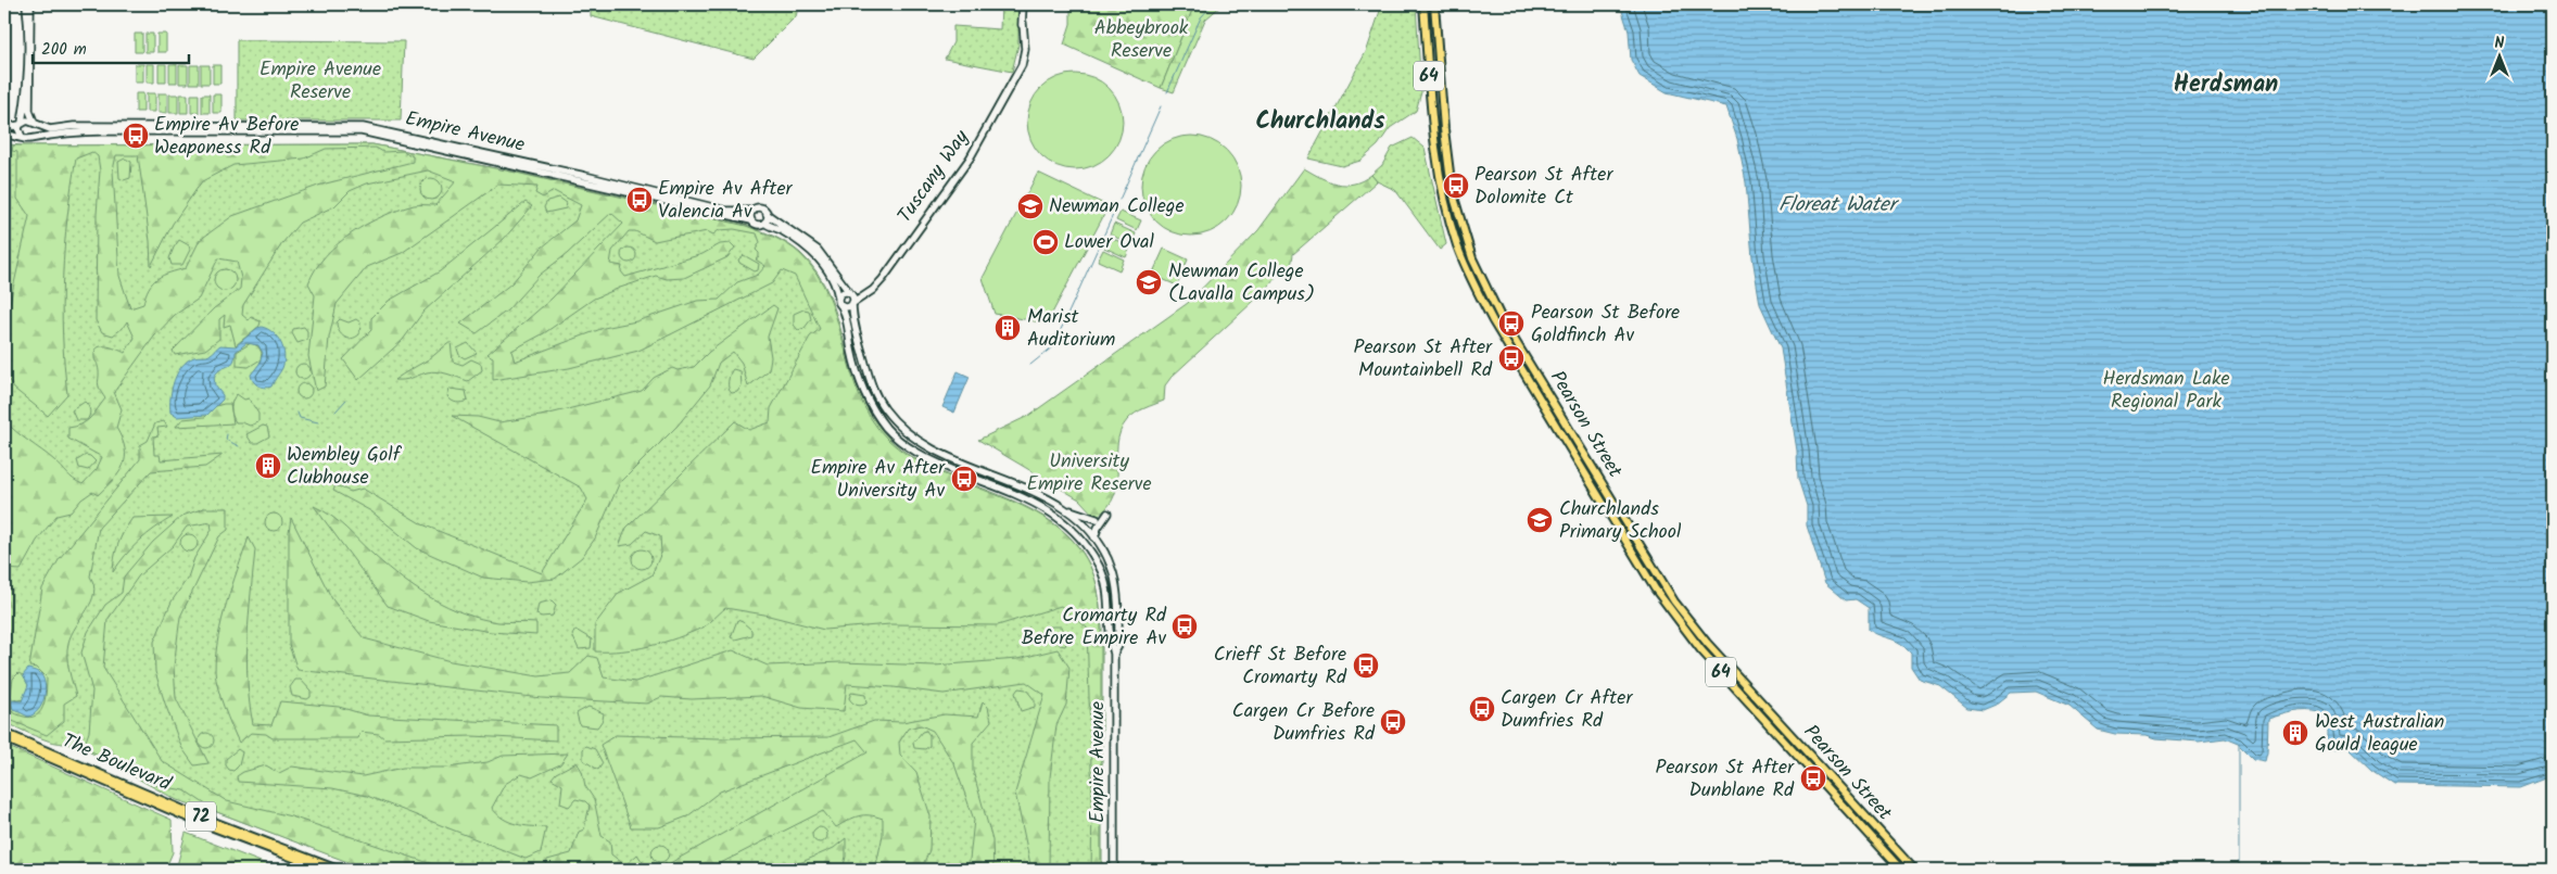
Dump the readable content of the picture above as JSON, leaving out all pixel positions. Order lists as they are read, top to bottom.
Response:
{
  "streets": {
    "main road": [
      "64",
      "Empire Avenue",
      "Tuscany Way",
      "Pearson Street",
      "The Boulevard",
      "72"
    ]
  },
  "crossings": [
    ["Empire Avenue", "Tuscany Way"]
  ],
  "districts": ["Herdsman", "Churchlands"],
  "water": ["Floreat Water"],
  "parks": [
    "Abbeybrook Reserve",
    "Empire Avenue Reserve",
    "Herdsman Lake Regional Park",
    "University Empire Reserve"
  ],
  "places": {
    "bus stop": [
      "Empire Av Before Weaponess Rd",
      "Pearson St After Dolomite Ct",
      "Empire Av After Valencia Av",
      "Pearson St Before Goldfinch Av",
      "Pearson St After Mountainbell Rd",
      "Empire Av After University Av",
      "Cromarty Rd Before Empire Av",
      "Crieff St Before Cromarty Rd",
      "Cargen Cr After Dumfries Rd",
      "Cargen Cr Before Dumfries Rd",
      "Pearson St After Dunblane Rd"
    ],
    "school or university": ["Newman College", "Newman College (Lavalla Campus)", "Churchlands Primary School"],
    "sports": ["Lower Oval"],
    "building": ["Marist Auditorium", "Wembley Golf Clubhouse", "West Australian Gould league"]
  },
  "scale_bar": "200 m",
  "north": "top"
}
